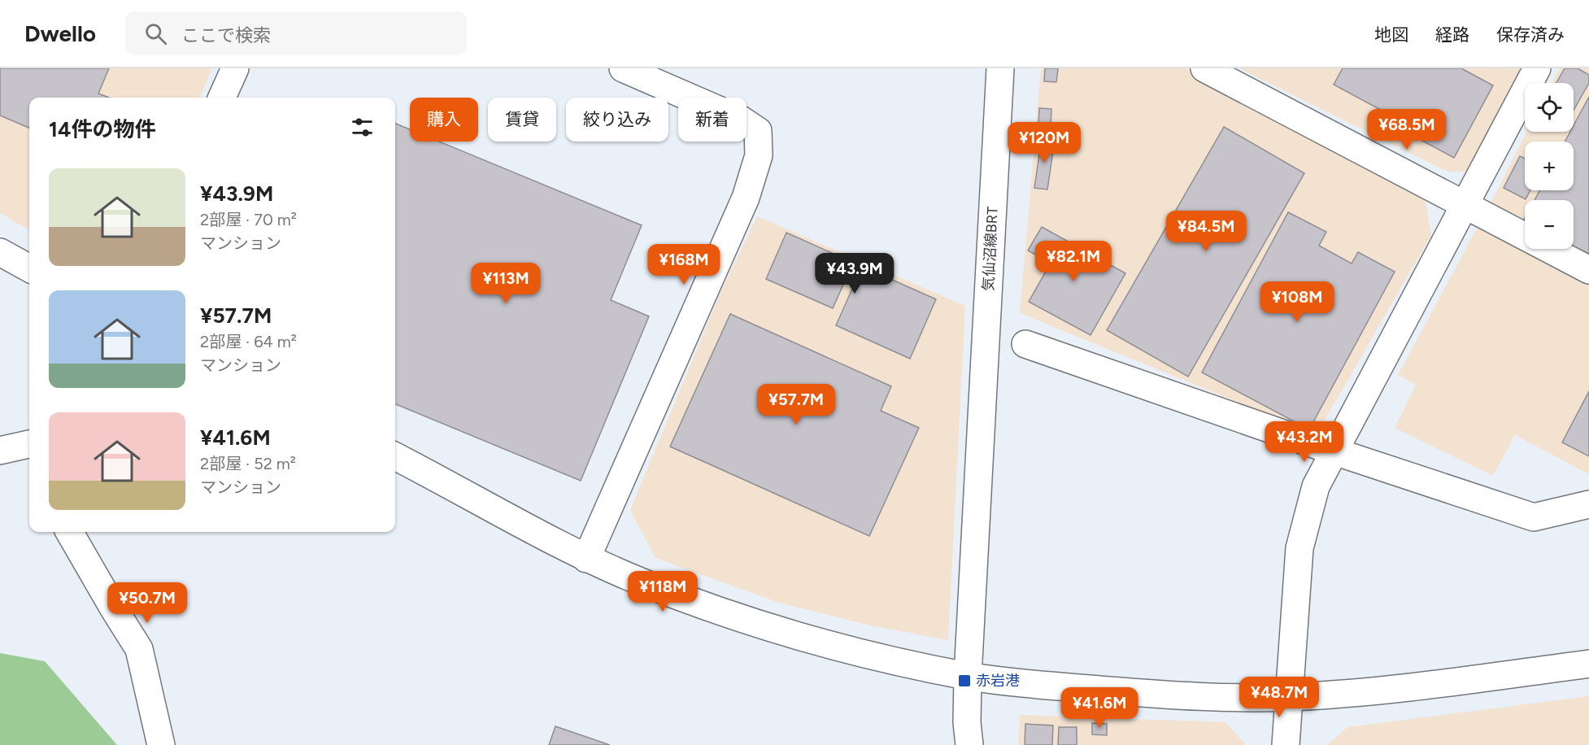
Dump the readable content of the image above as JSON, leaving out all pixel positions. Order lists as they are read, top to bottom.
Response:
{
  "streets": {
    "street": ["気仙沼線BRT"]
  },
  "places": {
    "transit": ["赤岩港"]
  },
  "page": {
    "header": "Dwello",
    "search": "ここで検索",
    "nav": ["地図", "経路", "保存済み"],
    "map_buttons": ["+", "−"],
    "chip": [
      "購入",
      "賃貸",
      "絞り込み",
      "新着"
    ],
    "heading": "14件の物件",
    "price": [
      "¥68.5M",
      "¥120M",
      "¥84.5M",
      "¥82.1M",
      "¥168M",
      "¥43.9M",
      "¥113M",
      "¥108M",
      "¥57.7M",
      "¥43.2M",
      "¥118M",
      "¥50.7M",
      "¥48.7M",
      "¥41.6M"
    ],
    "list": [
      {
        "name": "¥43.9M",
        "note": "2部屋 · 70 m² · マンション"
      },
      {
        "name": "¥57.7M",
        "note": "2部屋 · 64 m² · マンション"
      },
      {
        "name": "¥41.6M",
        "note": "2部屋 · 52 m² · マンション"
      }
    ]
  }
}
